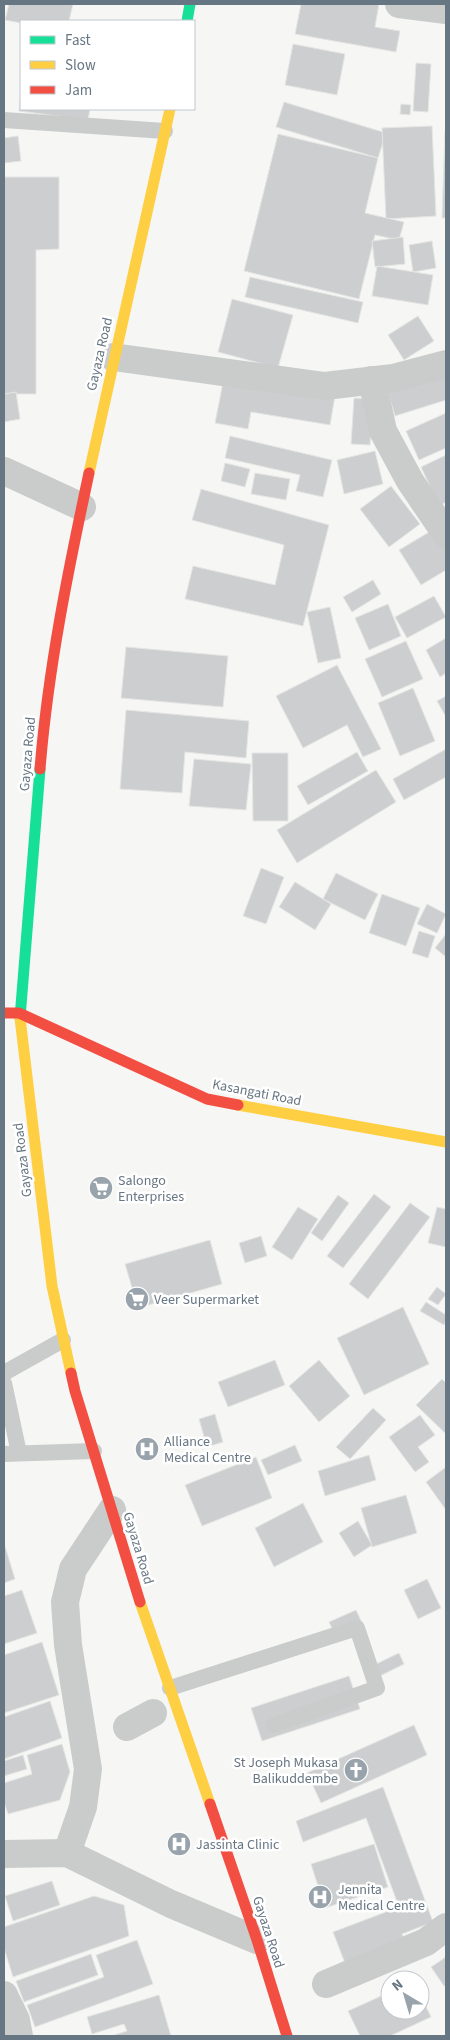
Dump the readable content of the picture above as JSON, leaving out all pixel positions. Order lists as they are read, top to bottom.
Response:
{
  "streets": {
    "main road": ["Gayaza Road", "Kasangati Road"]
  },
  "crossings": [
    ["Gayaza Road", "Kasangati Road"]
  ],
  "places": {
    "supermarket": ["Salongo Enterprises", "Veer Supermarket"],
    "hospital": ["Alliance Medical Centre", "Jassinta Clinic", "Jennita Medical Centre"],
    "church": ["St Joseph Mukasa Balikuddembe"]
  },
  "legend": ["Fast", "Slow", "Jam"],
  "north": "top left"
}
